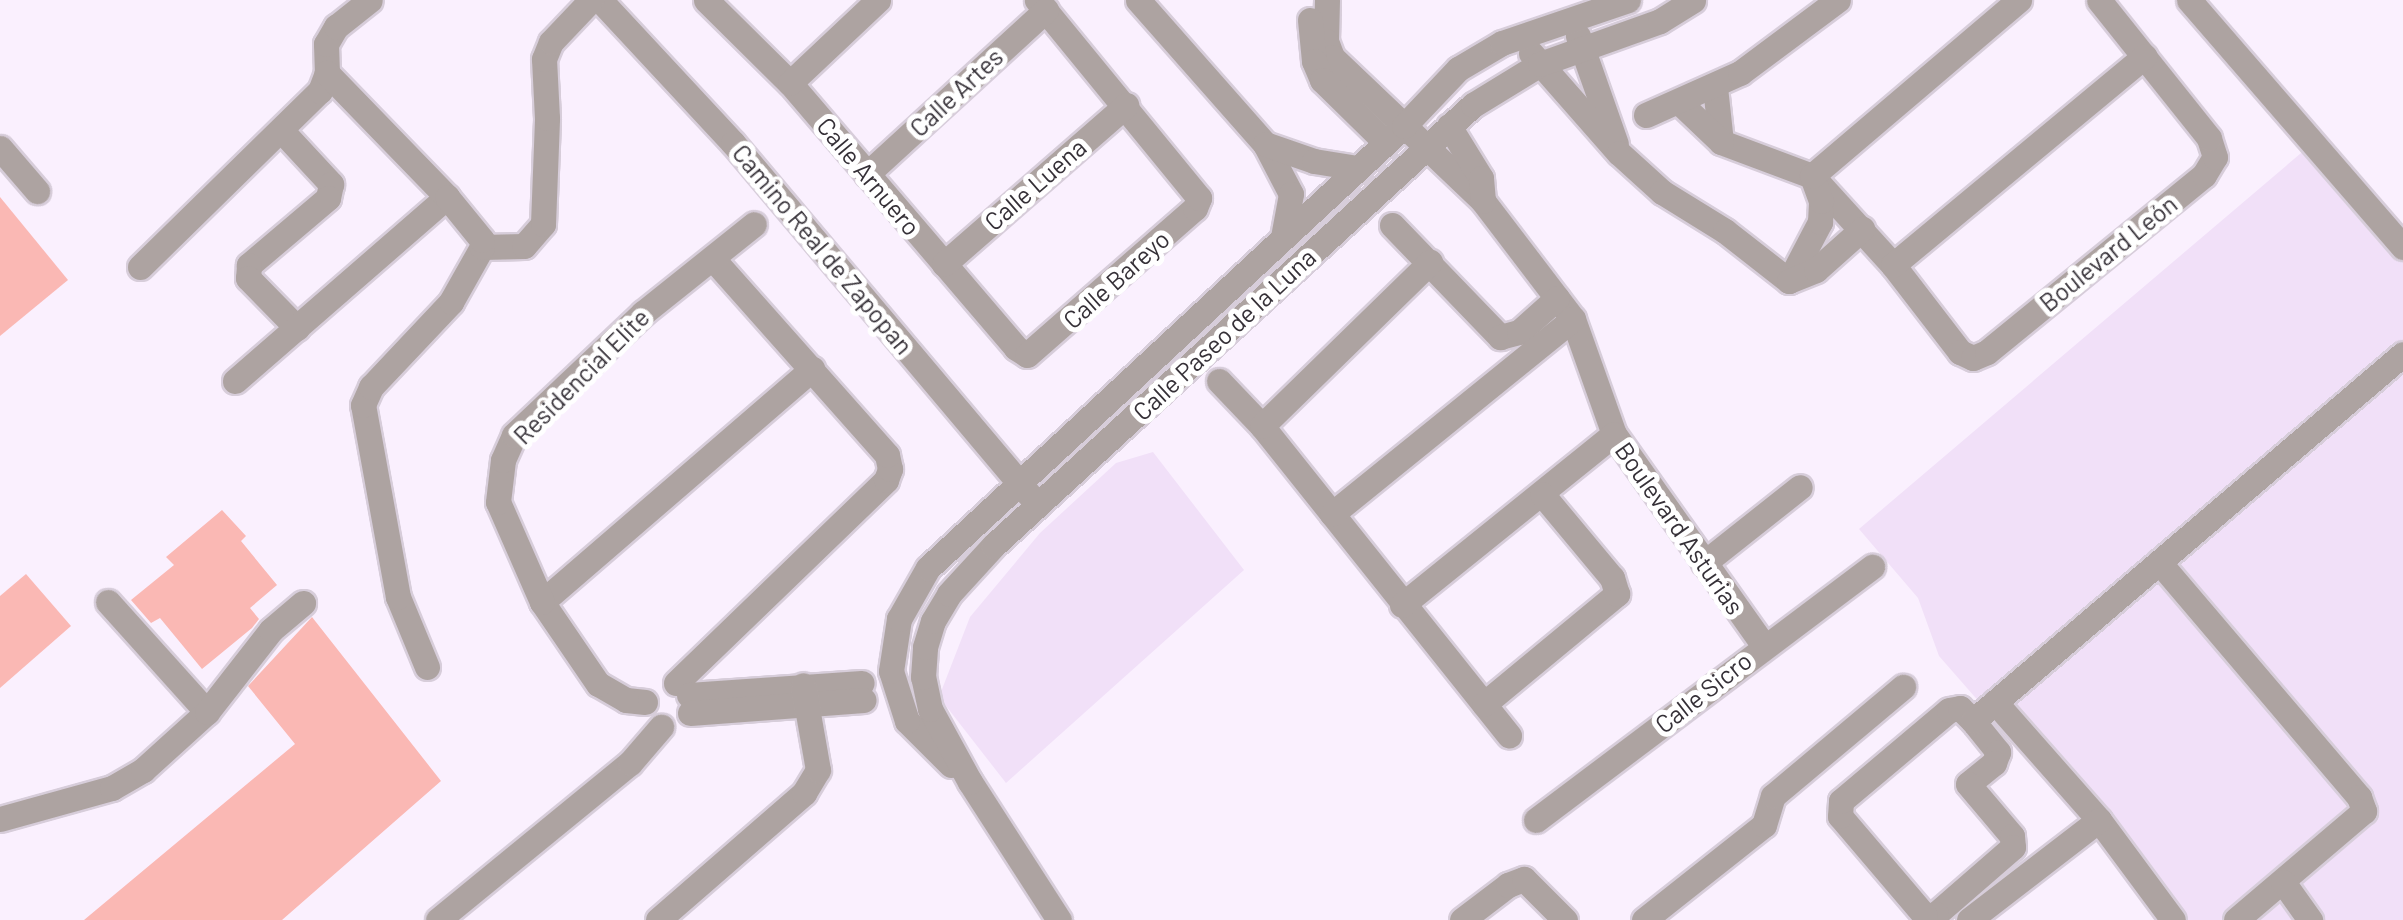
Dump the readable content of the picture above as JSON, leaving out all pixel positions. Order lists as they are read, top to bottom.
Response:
{
  "streets": {
    "street": [
      "Calle Artes",
      "Calle Arnuero",
      "Calle Luena",
      "Camino Real de Zapopan",
      "Boulevard León",
      "Calle Bareyo",
      "Calle Paseo de la Luna",
      "Residencial Elite",
      "Boulevard Asturias",
      "Calle Sicro"
    ]
  },
  "crossings": [
    ["Calle Artes", "Calle Arnuero"],
    ["Calle Arnuero", "Calle Luena"],
    ["Calle Arnuero", "Calle Bareyo"],
    ["Calle Luena", "Calle Bareyo"],
    ["Camino Real de Zapopan", "Calle Paseo de la Luna"],
    ["Calle Paseo de la Luna", "Boulevard Asturias"],
    ["Boulevard Asturias", "Calle Sicro"]
  ]
}
